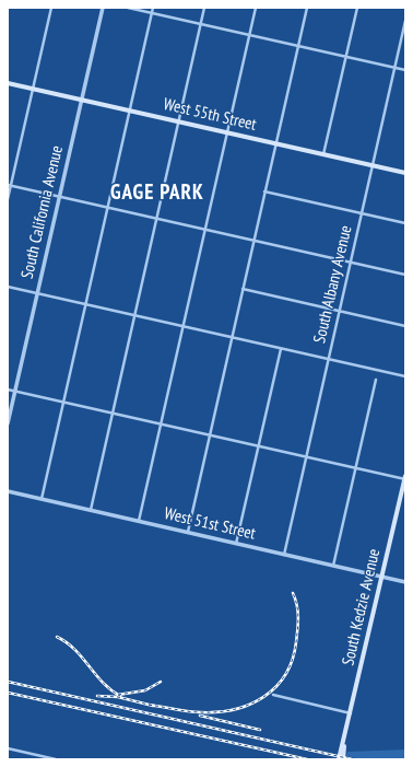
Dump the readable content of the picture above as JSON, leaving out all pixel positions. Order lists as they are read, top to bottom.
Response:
{
  "streets": {
    "main road": ["West 55th Street", "South Kedzie Avenue"],
    "street": ["South California Avenue", "South Albany Avenue", "West 51st Street"]
  },
  "crossings": [
    ["West 55th Street", "South California Avenue"],
    ["West 55th Street", "South Albany Avenue"],
    ["South Albany Avenue", "West 51st Street"],
    ["West 51st Street", "South Kedzie Avenue"]
  ],
  "districts": ["GAGE PARK"]
}
